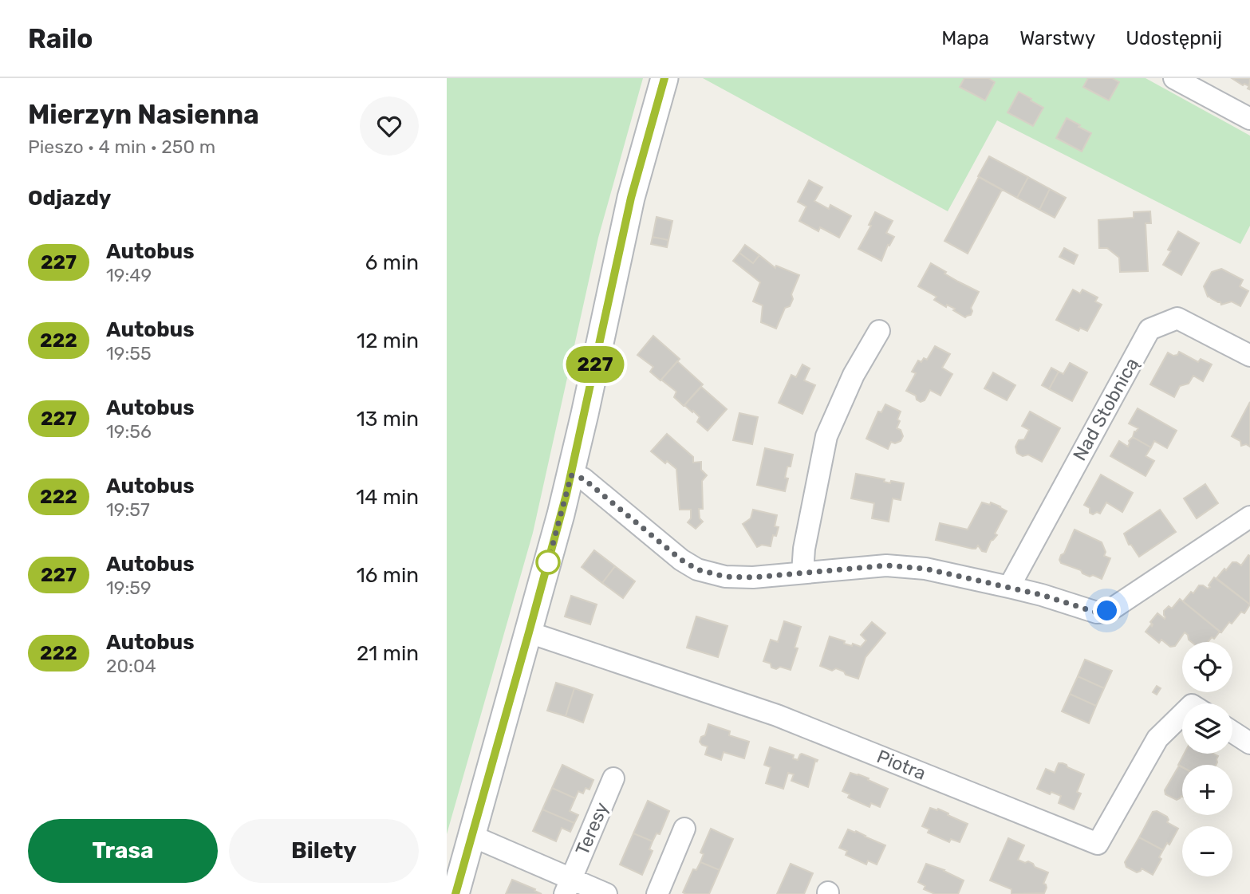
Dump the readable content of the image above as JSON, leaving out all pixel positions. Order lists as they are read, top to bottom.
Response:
{
  "streets": {
    "street": ["Nad Stobnicą", "Piotra", "Teresy"]
  },
  "lines": ["bus line 227"],
  "page": {
    "header": "Railo",
    "nav": ["Mapa", "Warstwy", "Udostępnij"],
    "heading": [
      ["Mierzyn Nasienna", "Pieszo · 4 min · 250 m"],
      "Odjazdy"
    ],
    "on_map": "227",
    "list": [
      {
        "mark": "227",
        "name": "Autobus",
        "note": "19:49",
        "value": "6 min"
      },
      {
        "mark": "222",
        "name": "Autobus",
        "note": "19:55",
        "value": "12 min"
      },
      {
        "mark": "227",
        "name": "Autobus",
        "note": "19:56",
        "value": "13 min"
      },
      {
        "mark": "222",
        "name": "Autobus",
        "note": "19:57",
        "value": "14 min"
      },
      {
        "mark": "227",
        "name": "Autobus",
        "note": "19:59",
        "value": "16 min"
      },
      {
        "mark": "222",
        "name": "Autobus",
        "note": "20:04",
        "value": "21 min"
      }
    ],
    "map_buttons": ["+", "−"],
    "buttons": ["Trasa", "Bilety"]
  }
}
